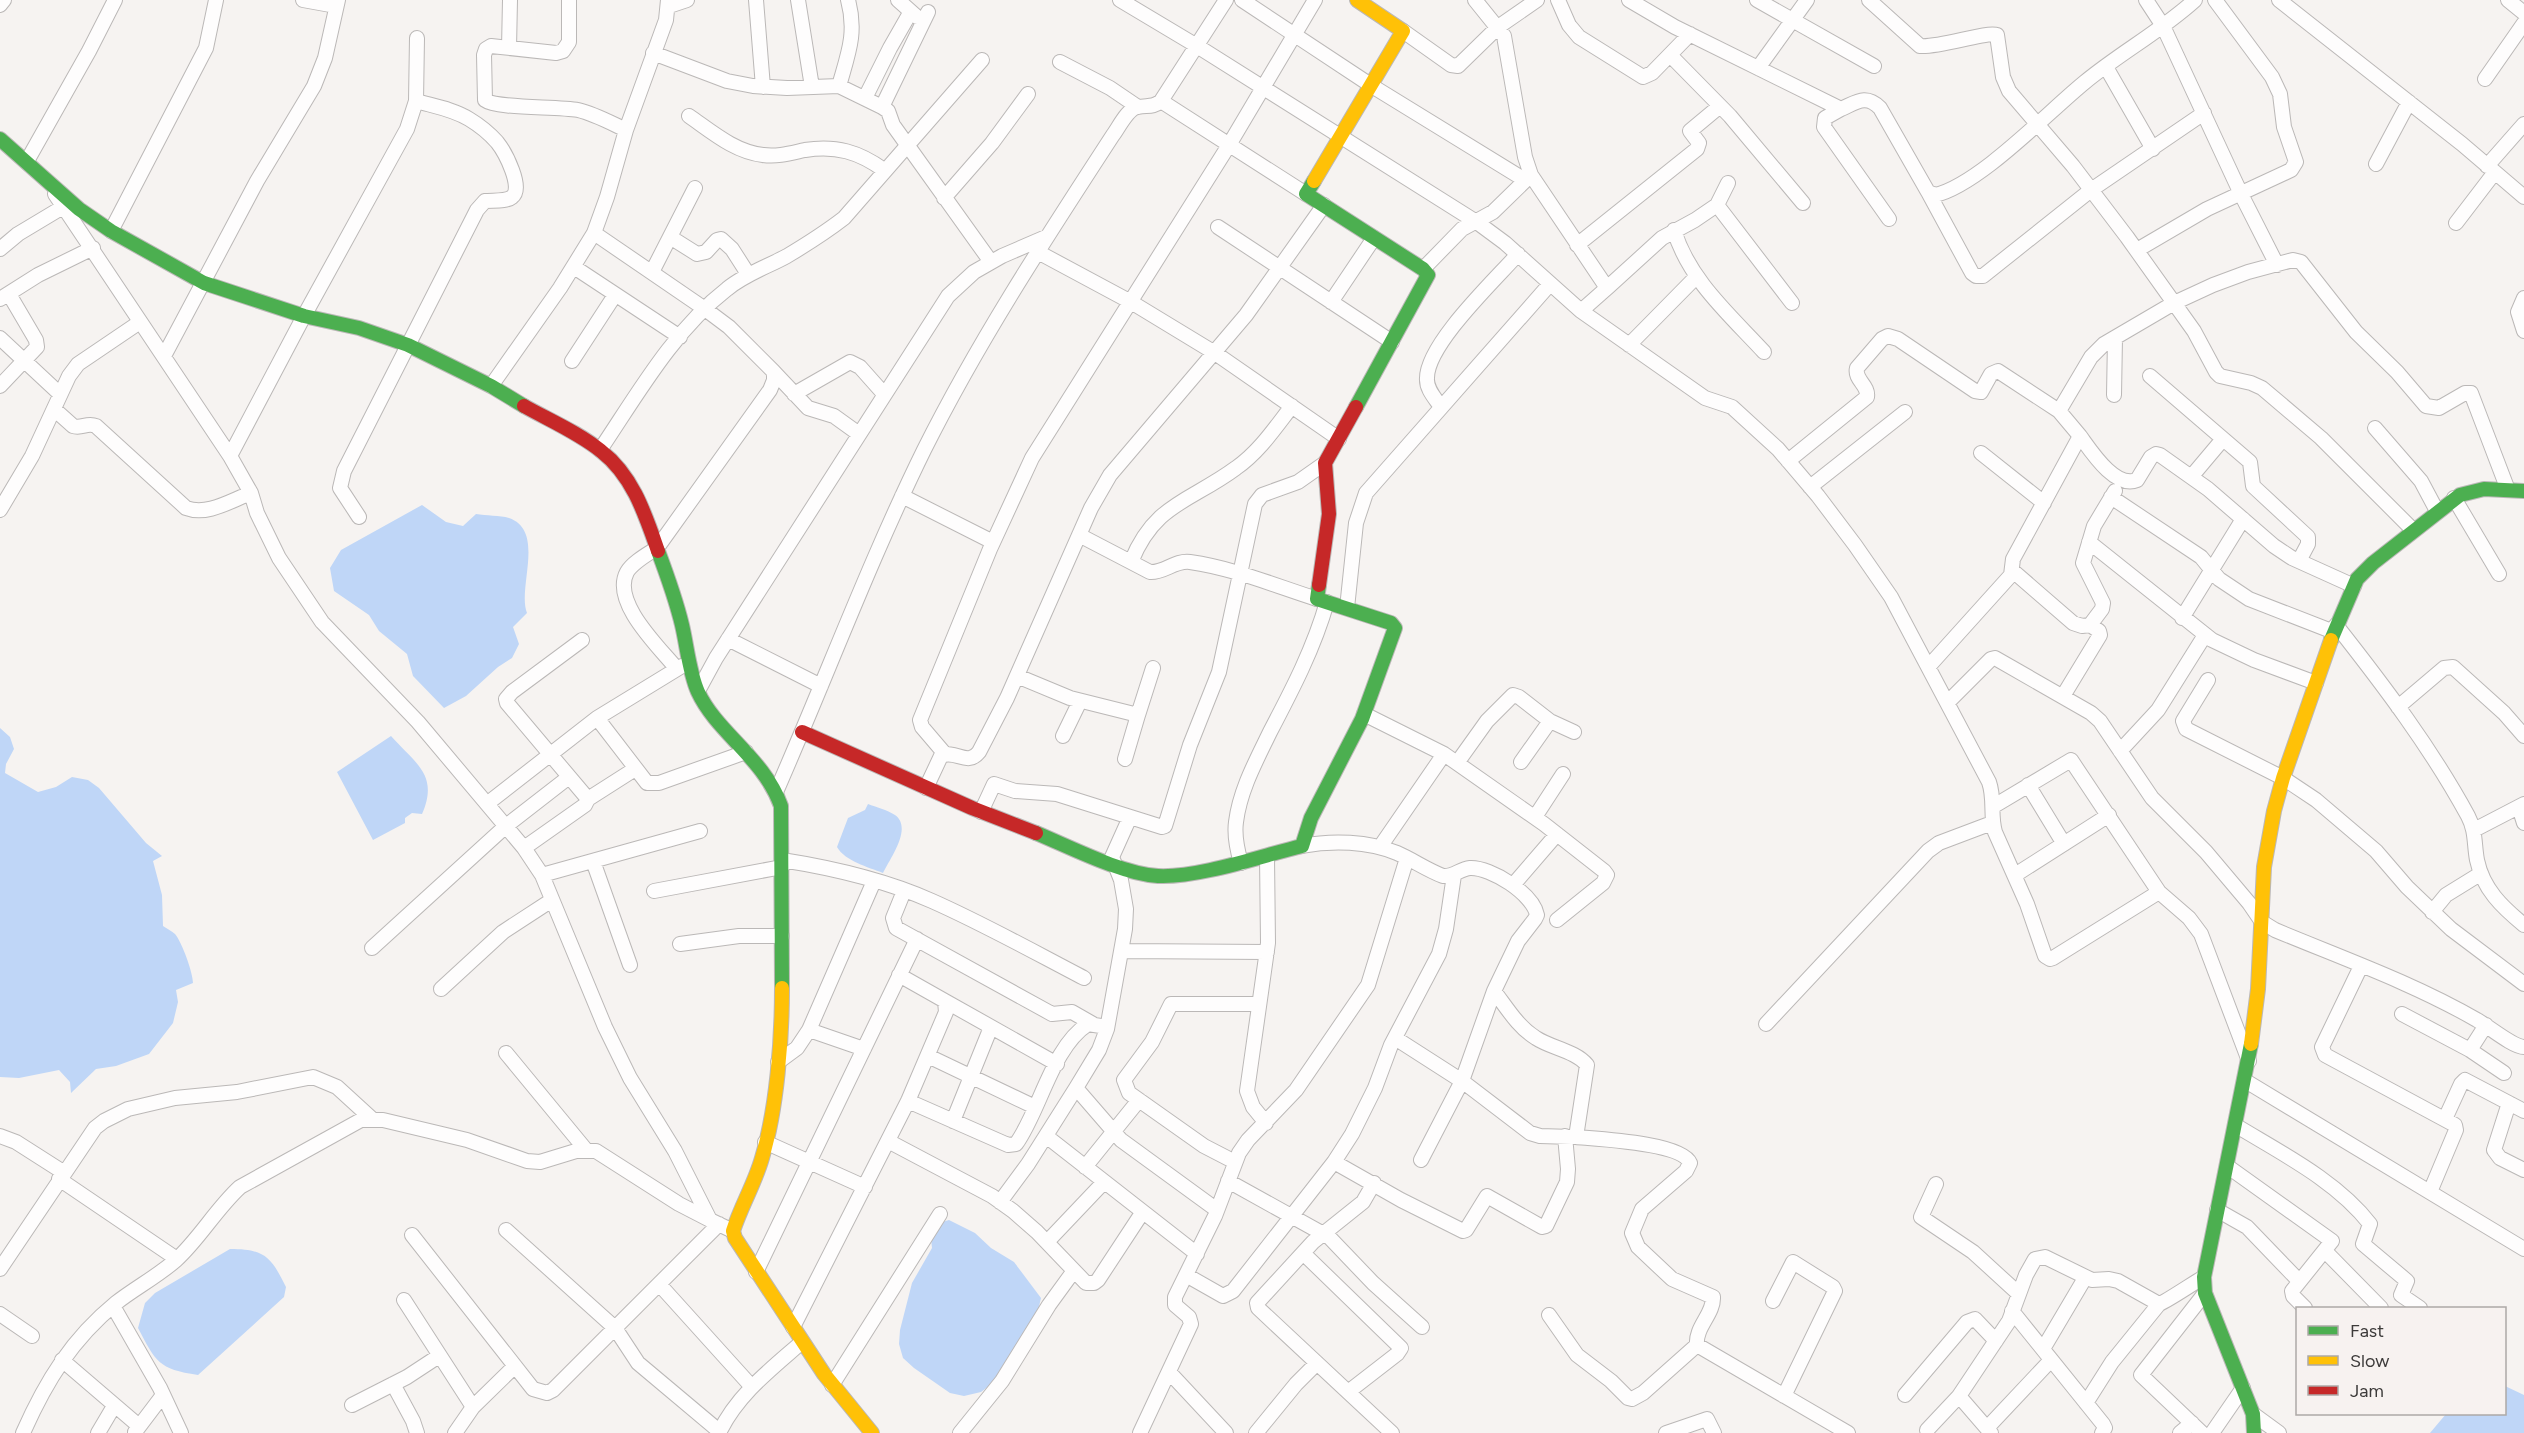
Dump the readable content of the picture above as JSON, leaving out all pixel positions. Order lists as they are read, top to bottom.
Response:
{
  "legend": ["Fast", "Slow", "Jam"]
}
